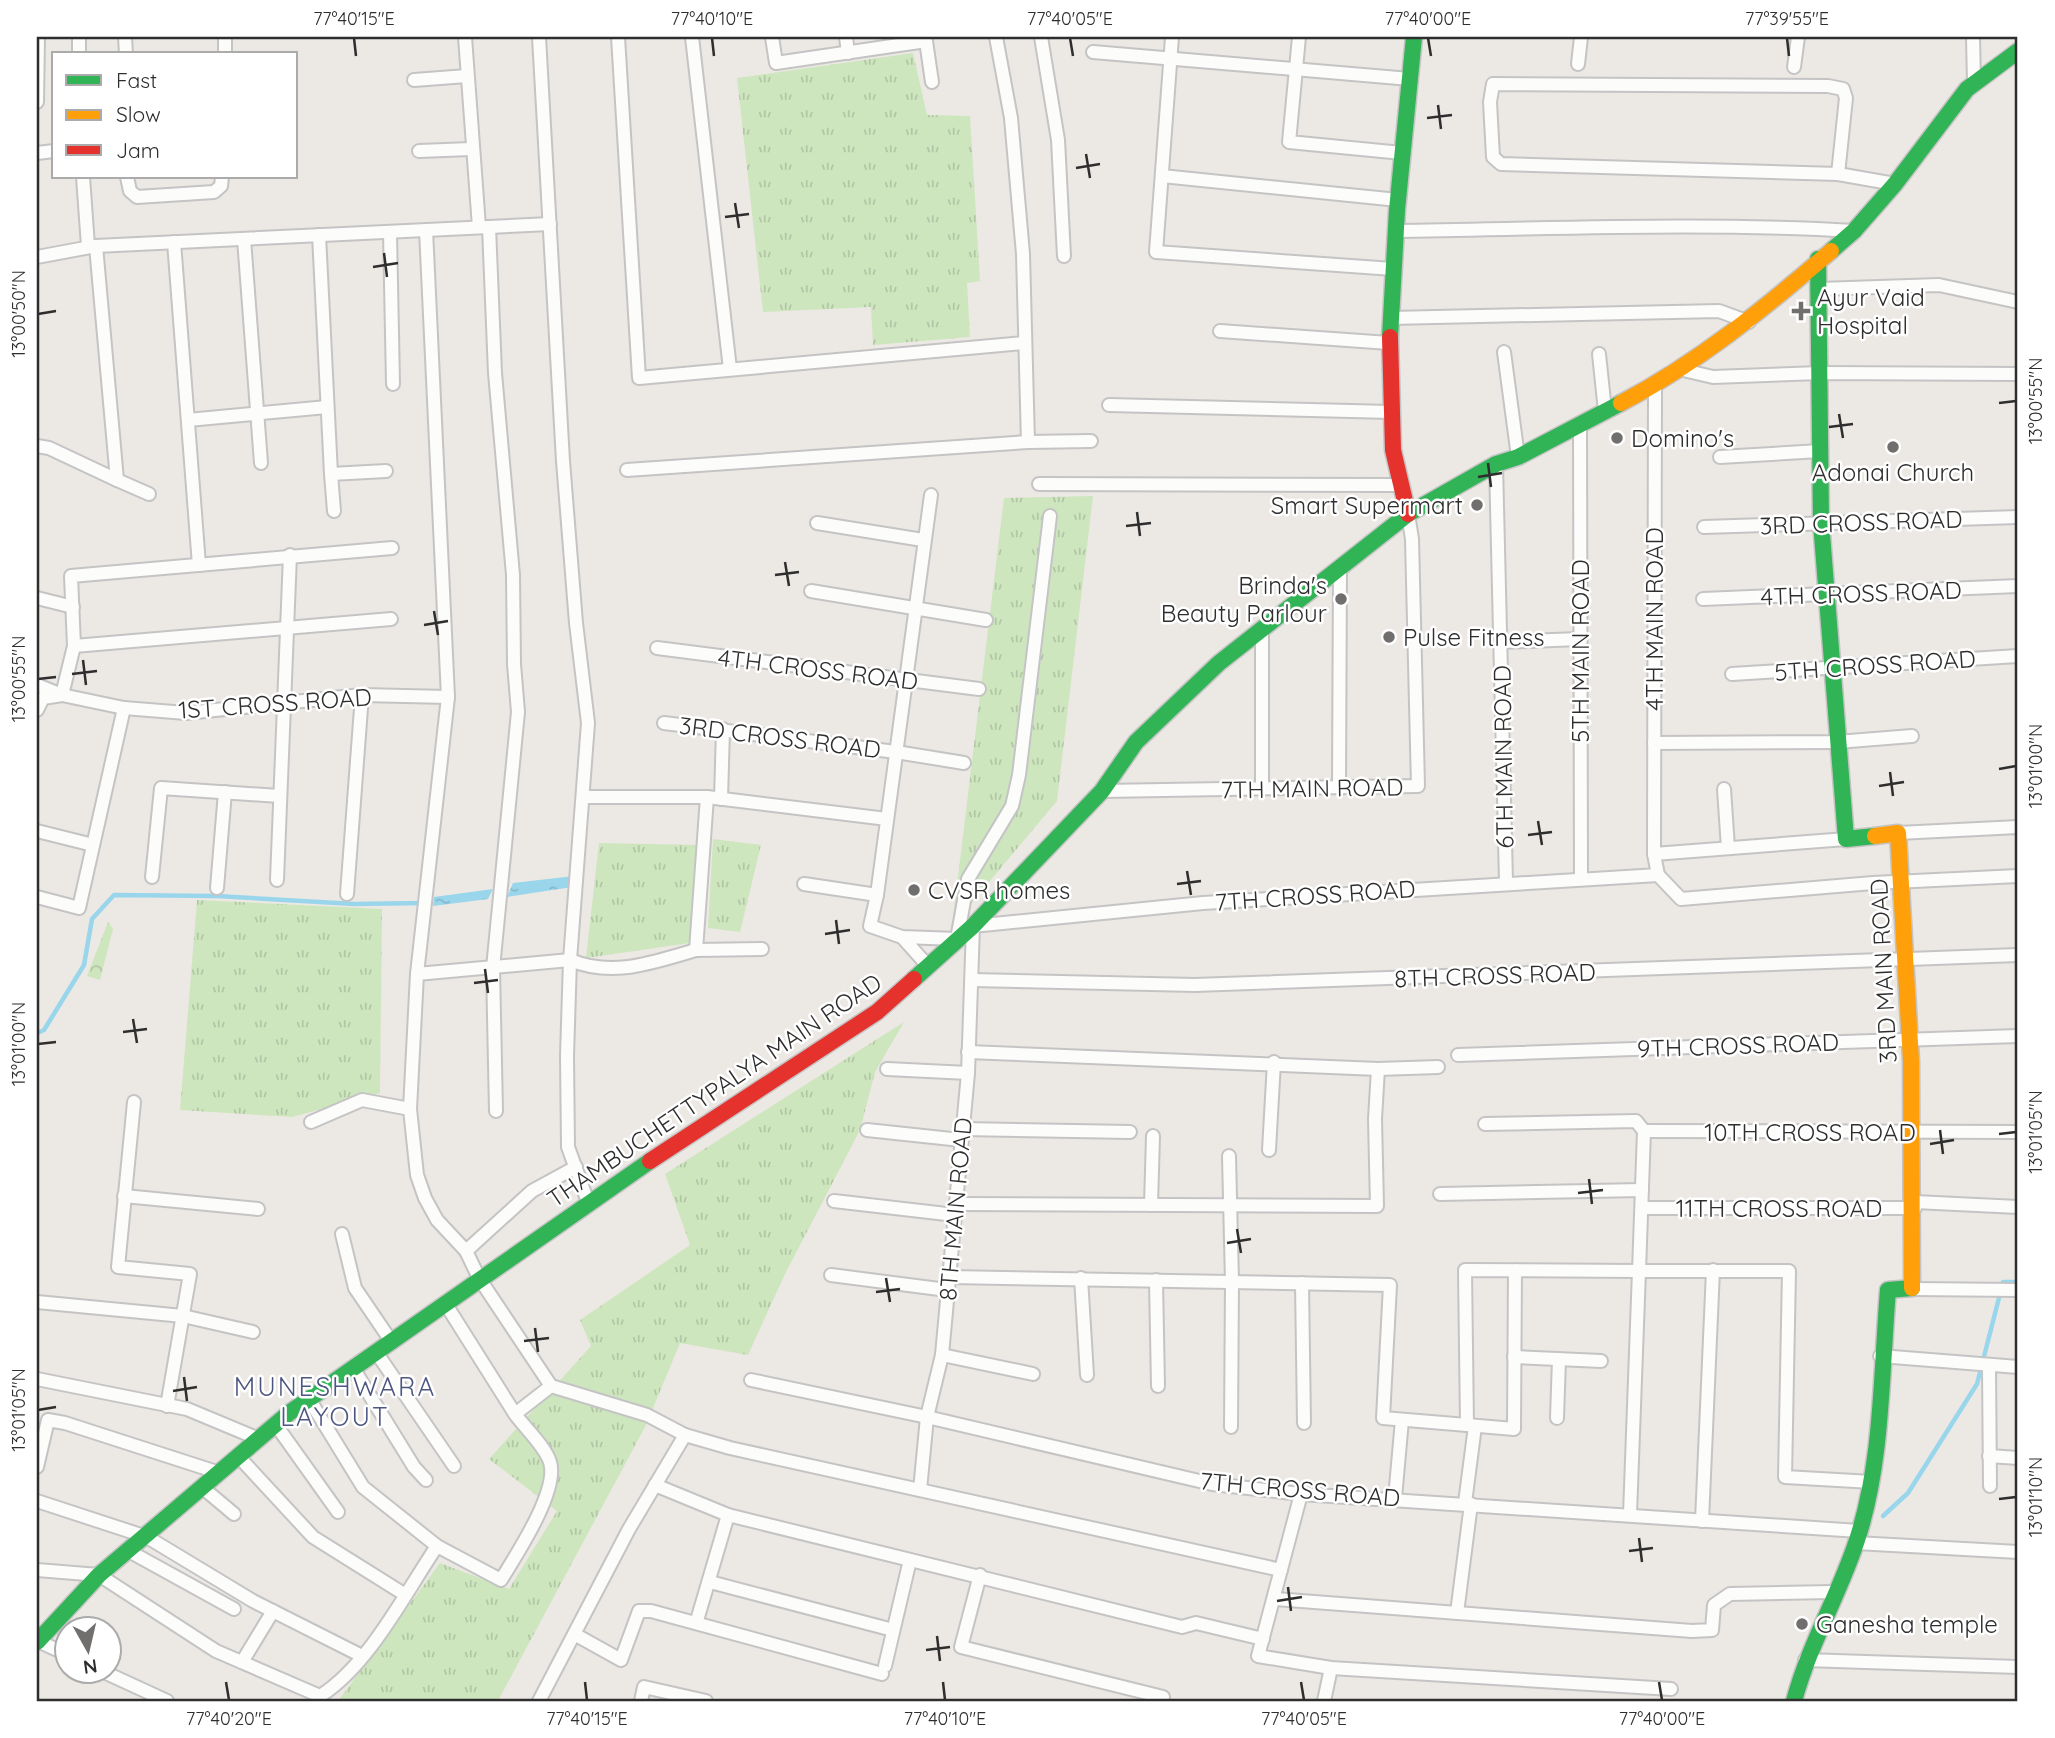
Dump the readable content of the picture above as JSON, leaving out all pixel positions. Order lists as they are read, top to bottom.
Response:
{
  "streets": {
    "main road": ["3RD MAIN ROAD", "THAMBUCHETTYPALYA MAIN ROAD"],
    "street": [
      "3RD CROSS ROAD",
      "4TH CROSS ROAD",
      "4TH MAIN ROAD",
      "5TH MAIN ROAD",
      "5TH CROSS ROAD",
      "1ST CROSS ROAD",
      "6TH MAIN ROAD",
      "7TH MAIN ROAD",
      "7TH CROSS ROAD",
      "8TH CROSS ROAD",
      "9TH CROSS ROAD",
      "10TH CROSS ROAD",
      "11TH CROSS ROAD",
      "8TH MAIN ROAD"
    ]
  },
  "crossings": [
    ["4TH MAIN ROAD", "THAMBUCHETTYPALYA MAIN ROAD"],
    ["5TH MAIN ROAD", "7TH CROSS ROAD"],
    ["5TH MAIN ROAD", "THAMBUCHETTYPALYA MAIN ROAD"],
    ["6TH MAIN ROAD", "7TH CROSS ROAD"],
    ["6TH MAIN ROAD", "THAMBUCHETTYPALYA MAIN ROAD"],
    ["7TH MAIN ROAD", "THAMBUCHETTYPALYA MAIN ROAD"],
    ["7TH CROSS ROAD", "THAMBUCHETTYPALYA MAIN ROAD"],
    ["7TH CROSS ROAD", "8TH MAIN ROAD"],
    ["3RD MAIN ROAD", "8TH CROSS ROAD"],
    ["3RD MAIN ROAD", "9TH CROSS ROAD"],
    ["3RD MAIN ROAD", "10TH CROSS ROAD"],
    ["3RD MAIN ROAD", "11TH CROSS ROAD"],
    ["8TH CROSS ROAD", "8TH MAIN ROAD"],
    ["THAMBUCHETTYPALYA MAIN ROAD", "8TH MAIN ROAD"]
  ],
  "districts": ["MUNESHWARA LAYOUT"],
  "places": {
    "health": ["Ayur Vaid Hospital"],
    "other": [
      "Domino's",
      "Adonai Church",
      "Smart Supermart",
      "Brinda's Beauty Parlour",
      "Pulse Fitness",
      "CVSR homes",
      "Ganesha temple"
    ]
  },
  "legend": ["Fast", "Slow", "Jam"],
  "north": "bottom",
  "coordinates": [
    "77°40'15\"E",
    "77°40'10\"E",
    "77°40'05\"E",
    "77°40'00\"E",
    "77°39'55\"E",
    "13°00'50\"N",
    "13°00'55\"N",
    "13°01'00\"N",
    "13°01'05\"N",
    "13°01'10\"N",
    "77°40'20\"E"
  ]
}
